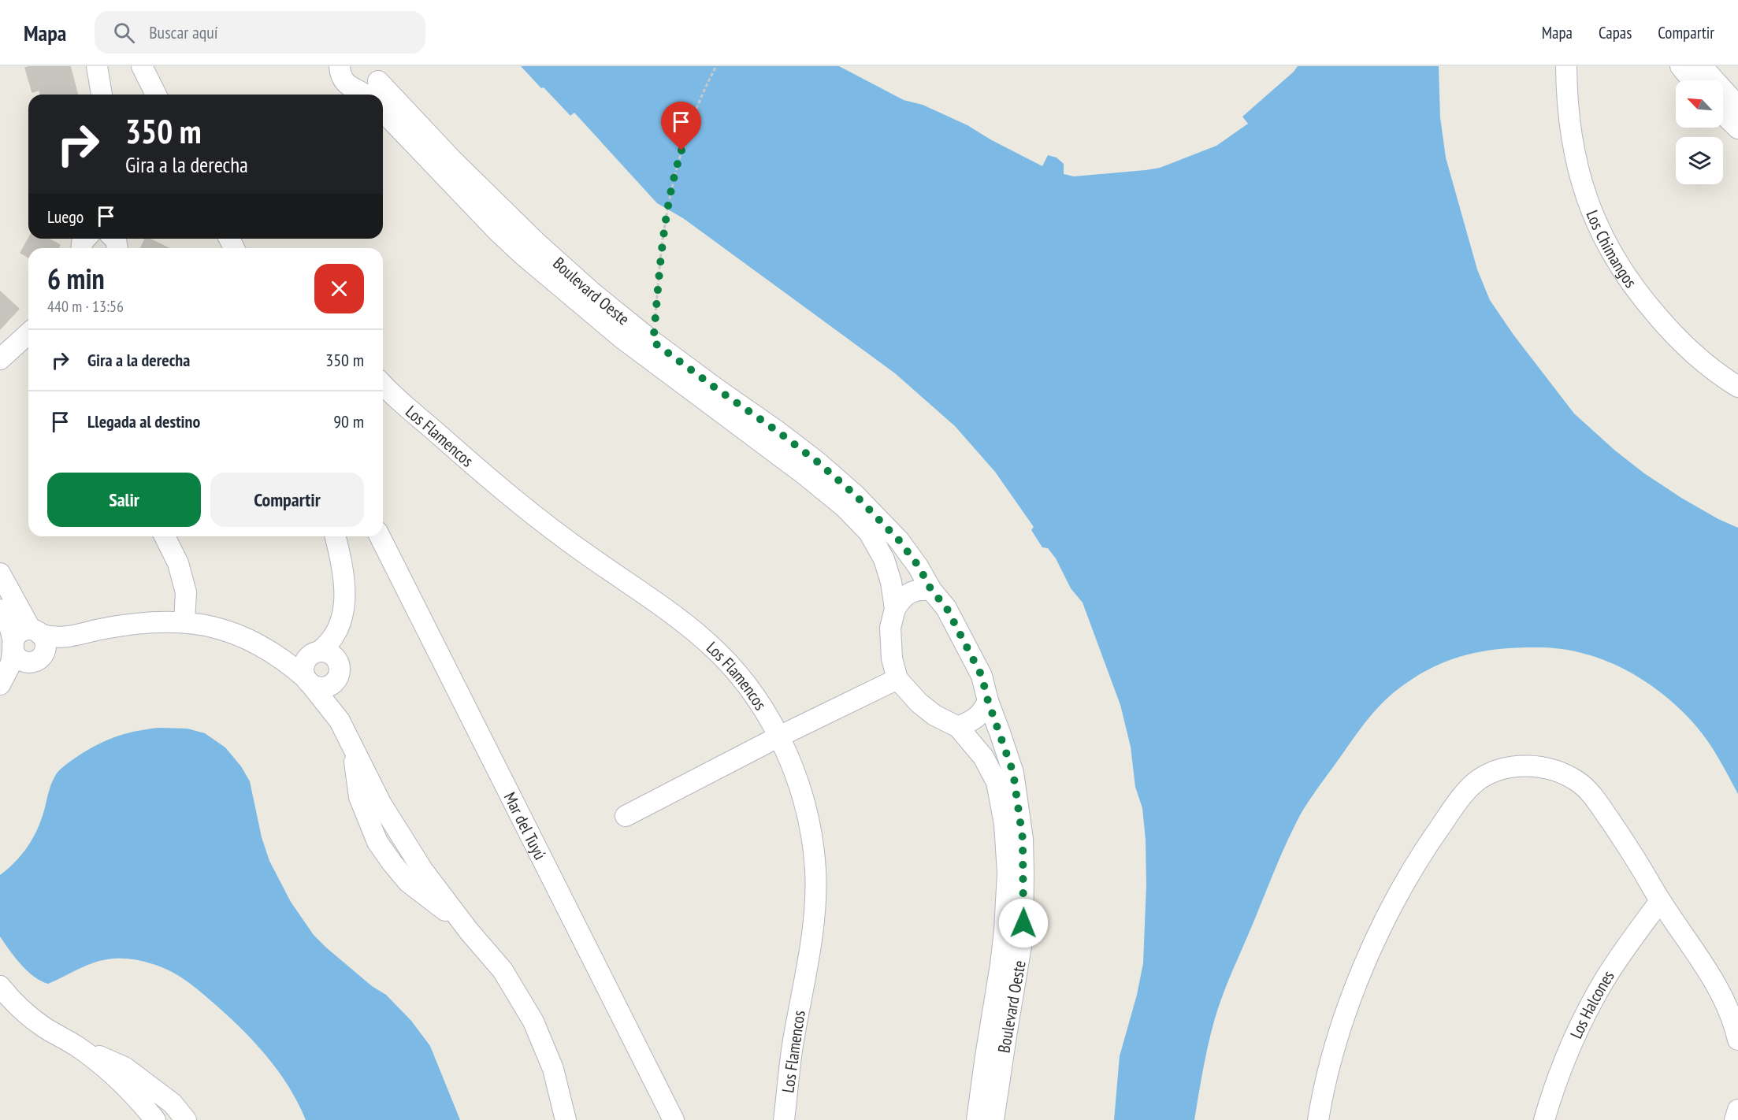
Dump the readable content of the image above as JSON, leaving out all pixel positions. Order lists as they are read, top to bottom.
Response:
{
  "streets": {
    "street": [
      "Los Chimangos",
      "Boulevard Oeste",
      "Los Flamencos",
      "Mar del Tuyú",
      "Los Halcones"
    ]
  },
  "north": "top left",
  "page": {
    "header": "Mapa",
    "search": "Buscar aquí",
    "nav": ["Mapa", "Capas", "Compartir"],
    "turn": ["350 m", "Gira a la derecha"],
    "then": "Luego",
    "heading": ["6 min", "440 m · 13:56"],
    "list": [
      {
        "name": "Gira a la derecha",
        "value": "350 m"
      },
      {
        "name": "Llegada al destino",
        "value": "90 m"
      }
    ],
    "buttons": ["Salir", "Compartir"]
  }
}
